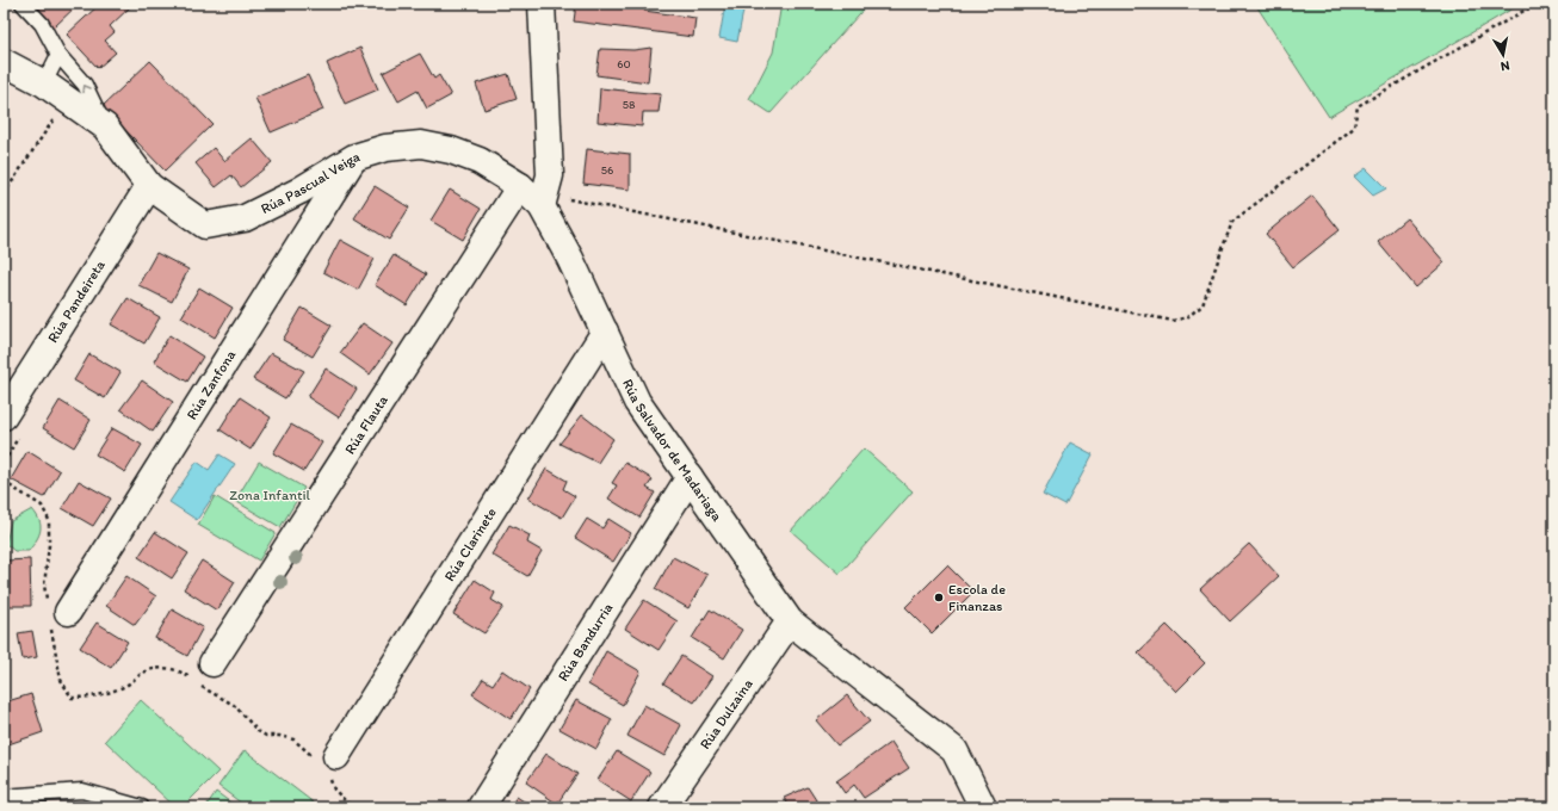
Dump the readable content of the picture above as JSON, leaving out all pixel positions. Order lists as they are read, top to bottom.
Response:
{
  "streets": {
    "street": [
      "Rúa Pascual Veiga",
      "Rúa Pandeireta",
      "Rúa Zanfona",
      "Rúa Flauta",
      "Rúa Salvador de Madariaga",
      "Rúa Clarinete",
      "Rúa Bandurria",
      "Rúa Dulzaina"
    ]
  },
  "crossings": [
    ["Rúa Pascual Veiga", "Rúa Pandeireta"],
    ["Rúa Pascual Veiga", "Rúa Zanfona"],
    ["Rúa Pascual Veiga", "Rúa Flauta"],
    ["Rúa Pascual Veiga", "Rúa Salvador de Madariaga"],
    ["Rúa Salvador de Madariaga", "Rúa Clarinete"],
    ["Rúa Salvador de Madariaga", "Rúa Bandurria"],
    ["Rúa Salvador de Madariaga", "Rúa Dulzaina"]
  ],
  "parks": ["Zona Infantil"],
  "places": ["Escola de Finanzas"],
  "house_numbers": ["60", "58", "56"],
  "north": "bottom"
}
